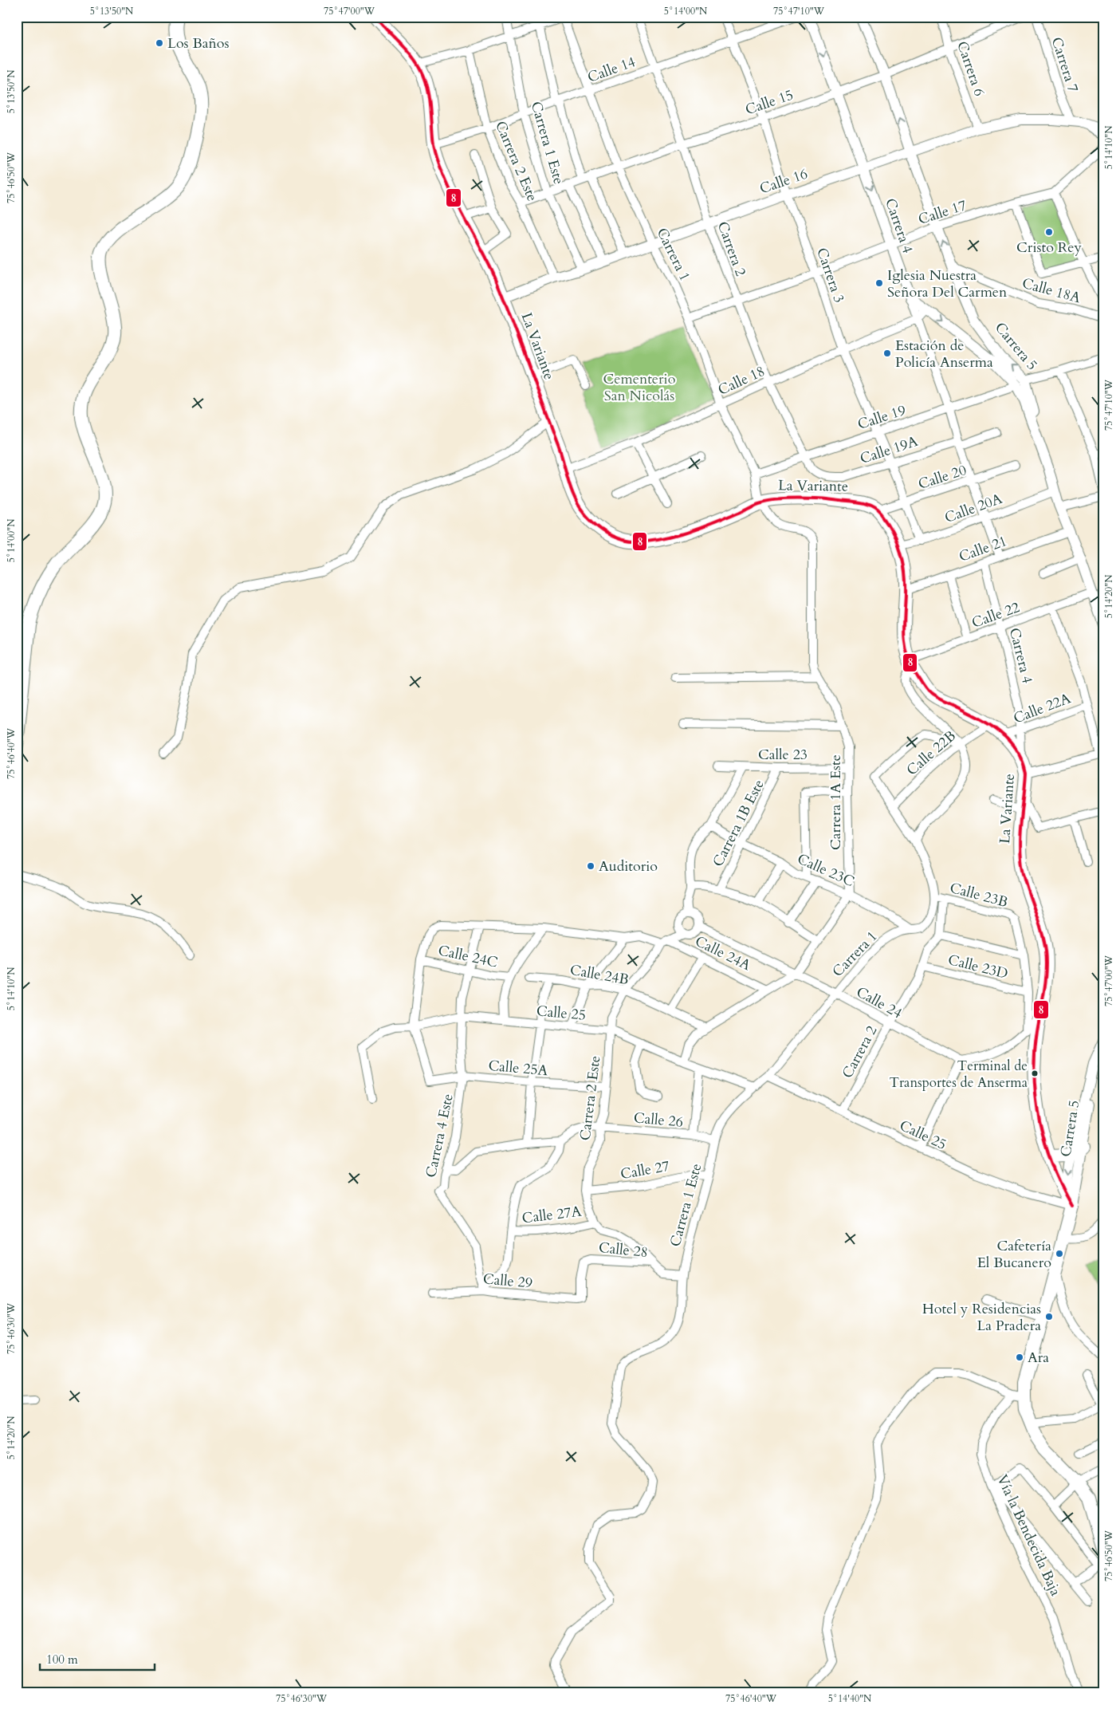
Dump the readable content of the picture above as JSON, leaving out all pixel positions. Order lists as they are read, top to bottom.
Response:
{
  "streets": {
    "main road": ["La Variante", "Carrera 5"],
    "street": [
      "Carrera 7",
      "Carrera 6",
      "Calle 14",
      "Calle 15",
      "Carrera 1 Este",
      "Carrera 2 Este",
      "Calle 16",
      "Calle 17",
      "Carrera 4",
      "Carrera 2",
      "Carrera 1",
      "Carrera 3",
      "Calle 18A",
      "Calle 18",
      "Calle 19",
      "Calle 19A",
      "Calle 20",
      "Calle 20A",
      "Calle 21",
      "Calle 22",
      "Calle 22A",
      "Calle 22B",
      "Calle 23",
      "Carrera 1A Este",
      "Carrera 1B Este",
      "Calle 23C",
      "Calle 23B",
      "Calle 24A",
      "Calle 24C",
      "Calle 23D",
      "Calle 24B",
      "Calle 24",
      "Calle 25",
      "Calle 25A",
      "Calle 26",
      "Carrera 4 Este",
      "Calle 27",
      "Calle 27A",
      "Calle 28",
      "Calle 29",
      "Vía la Bendecida Baja"
    ]
  },
  "crossings": [
    ["Carrera 7", "Calle 16"],
    ["Carrera 6", "Calle 15"],
    ["Carrera 6", "Calle 16"],
    ["Calle 14", "Carrera 1 Este"],
    ["Calle 14", "Carrera 2 Este"],
    ["Calle 14", "Carrera 2"],
    ["Calle 14", "Carrera 1"],
    ["Calle 14", "Carrera 3"],
    ["Calle 14", "La Variante"],
    ["Calle 15", "Carrera 1 Este"],
    ["Calle 15", "Carrera 2 Este"],
    ["Calle 15", "Carrera 4"],
    ["Calle 15", "Carrera 2"],
    ["Calle 15", "Carrera 1"],
    ["Calle 15", "Carrera 3"],
    ["Calle 15", "Carrera 5"],
    ["Carrera 1 Este", "Calle 16"],
    ["Carrera 1 Este", "Carrera 1"],
    ["Carrera 1 Este", "Calle 26"],
    ["Carrera 1 Este", "Calle 27"],
    ["Carrera 1 Este", "Calle 28"],
    ["Carrera 2 Este", "Calle 16"],
    ["Carrera 2 Este", "Calle 24A"],
    ["Carrera 2 Este", "Calle 24B"],
    ["Carrera 2 Este", "Calle 25"],
    ["Carrera 2 Este", "Calle 25A"],
    ["Carrera 2 Este", "Calle 26"],
    ["Carrera 2 Este", "Calle 27"],
    ["Carrera 2 Este", "Calle 27A"],
    ["Calle 16", "Carrera 4"],
    ["Calle 16", "Carrera 2"],
    ["Calle 16", "Carrera 1"],
    ["Calle 16", "Carrera 3"],
    ["Calle 16", "La Variante"],
    ["Calle 16", "Carrera 5"],
    ["Calle 17", "Carrera 4"],
    ["Calle 17", "Carrera 2"],
    ["Calle 17", "Carrera 1"],
    ["Calle 17", "Carrera 3"],
    ["Calle 17", "Carrera 5"],
    ["Carrera 4", "La Variante"],
    ["Carrera 4", "Carrera 5"],
    ["Carrera 4", "Calle 18"],
    ["Carrera 4", "Calle 19"],
    ["Carrera 4", "Calle 19A"],
    ["Carrera 4", "Calle 20"],
    ["Carrera 4", "Calle 20A"],
    ["Carrera 4", "Calle 21"],
    ["Carrera 4", "Calle 22"],
    ["Carrera 4", "Calle 22A"],
    ["Carrera 2", "Calle 18"],
    ["Carrera 2", "Calle 19"],
    ["Carrera 2", "Calle 19A"],
    ["Carrera 2", "Calle 23D"],
    ["Carrera 2", "Calle 24"],
    ["Carrera 2", "Calle 25"],
    ["Carrera 1", "La Variante"],
    ["Carrera 1", "Calle 18"],
    ["Carrera 1", "Calle 19"],
    ["Carrera 1", "Carrera 1A Este"],
    ["Carrera 1", "Calle 23C"],
    ["Carrera 1", "Calle 23B"],
    ["Carrera 1", "Calle 24"],
    ["Carrera 1", "Calle 25"],
    ["Carrera 1", "Calle 26"],
    ["Carrera 3", "Calle 18"],
    ["Carrera 3", "Calle 19"],
    ["Carrera 3", "Calle 19A"],
    ["Carrera 3", "Calle 20"],
    ["Carrera 3", "Calle 20A"],
    ["Calle 18A", "Carrera 5"],
    ["La Variante", "Carrera 5"],
    ["La Variante", "Calle 18"],
    ["La Variante", "Calle 20"],
    ["La Variante", "Calle 20A"],
    ["La Variante", "Calle 21"],
    ["La Variante", "Calle 22"],
    ["La Variante", "Calle 22A"],
    ["La Variante", "Calle 22B"],
    ["La Variante", "Carrera 1A Este"],
    ["La Variante", "Calle 25"],
    ["Carrera 5", "Calle 18"],
    ["Carrera 5", "Calle 19"],
    ["Carrera 5", "Calle 20A"],
    ["Carrera 5", "Calle 21"],
    ["Carrera 5", "Calle 22"],
    ["Carrera 5", "Calle 25"],
    ["Carrera 5", "Vía la Bendecida Baja"],
    ["Calle 23", "Carrera 1A Este"],
    ["Calle 23", "Carrera 1B Este"],
    ["Carrera 1A Este", "Calle 23C"],
    ["Carrera 1B Este", "Calle 23C"],
    ["Calle 24A", "Calle 24C"],
    ["Calle 24A", "Carrera 4 Este"],
    ["Calle 24C", "Carrera 4 Este"],
    ["Calle 25", "Calle 25A"],
    ["Calle 25", "Carrera 4 Este"],
    ["Calle 25A", "Carrera 4 Este"],
    ["Carrera 4 Este", "Calle 29"],
    ["Calle 28", "Calle 29"]
  ],
  "parks": ["Cementerio San Nicolás"],
  "places": [
    "Los Baños",
    "Cristo Rey",
    "Iglesia Nuestra Señora Del Carmen",
    "Estación de Policía Anserma",
    "Auditorio",
    "Terminal de Transportes de Anserma",
    "Cafetería El Bucanero",
    "Hotel y Residencias La Pradera",
    "Ara"
  ],
  "lines": ["transit line 8"],
  "scale_bar": "100 m",
  "coordinates": [
    "5°13'50\"N",
    "75°47'00\"W",
    "5°14'00\"N",
    "75°47'10\"W",
    "5°14'10\"N",
    "75°46'50\"W",
    "5°14'20\"N",
    "75°46'40\"W",
    "75°46'30\"W",
    "5°14'40\"N"
  ]
}
